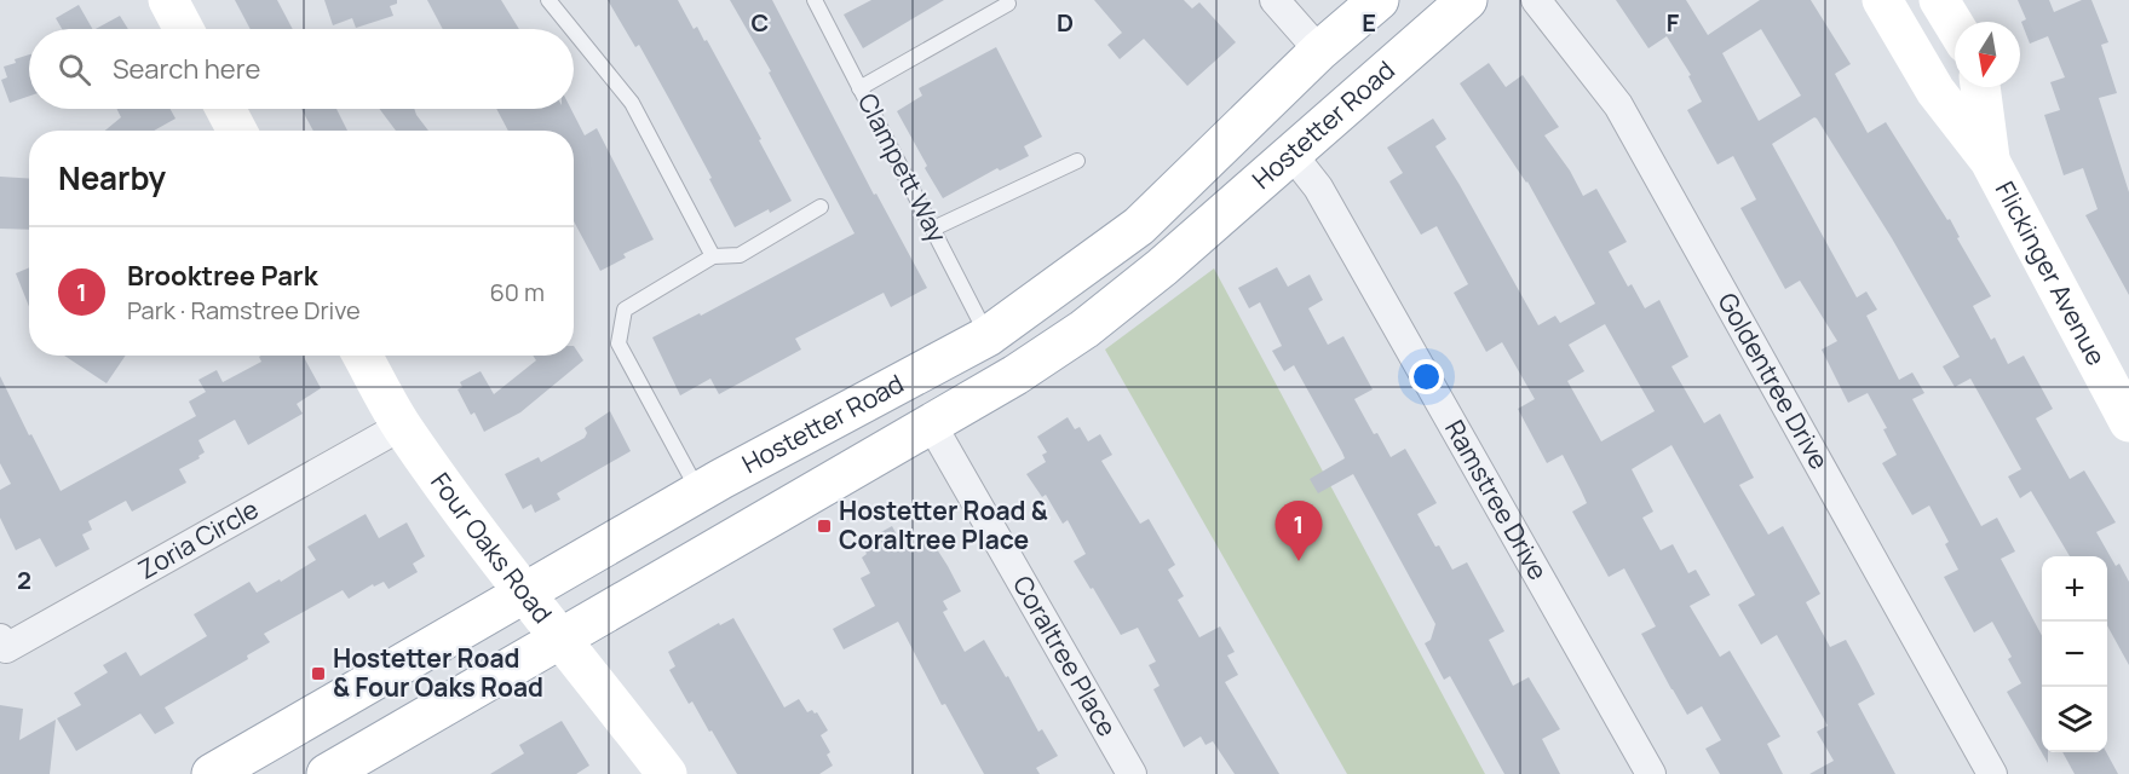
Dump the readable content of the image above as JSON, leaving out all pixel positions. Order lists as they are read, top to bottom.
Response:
{
  "streets": {
    "main road": ["Hostetter Road", "Flickinger Avenue", "Four Oaks Road"],
    "street": [
      "Goldentree Drive",
      "Ramstree Drive",
      "Zoria Circle",
      "Coraltree Place"
    ],
    "lane": ["Clampett Way"]
  },
  "crossings": [
    ["Hostetter Road", "Clampett Way"],
    ["Hostetter Road", "Ramstree Drive"],
    ["Hostetter Road", "Four Oaks Road"],
    ["Hostetter Road", "Coraltree Place"],
    ["Zoria Circle", "Four Oaks Road"]
  ],
  "places": {
    "transit": ["Hostetter Road & Coraltree Place", "Hostetter Road & Four Oaks Road"]
  },
  "north": "bottom",
  "page": {
    "search": "Search here",
    "heading": "Nearby",
    "list": [
      {
        "mark": "1",
        "name": "Brooktree Park",
        "note": "Park · Ramstree Drive",
        "value": "60 m"
      }
    ],
    "pins": "1",
    "map_buttons": ["+", "−"]
  },
  "grid": {
    "columns": [
      "C",
      "D",
      "E",
      "F"
    ],
    "rows": ["2"]
  }
}
